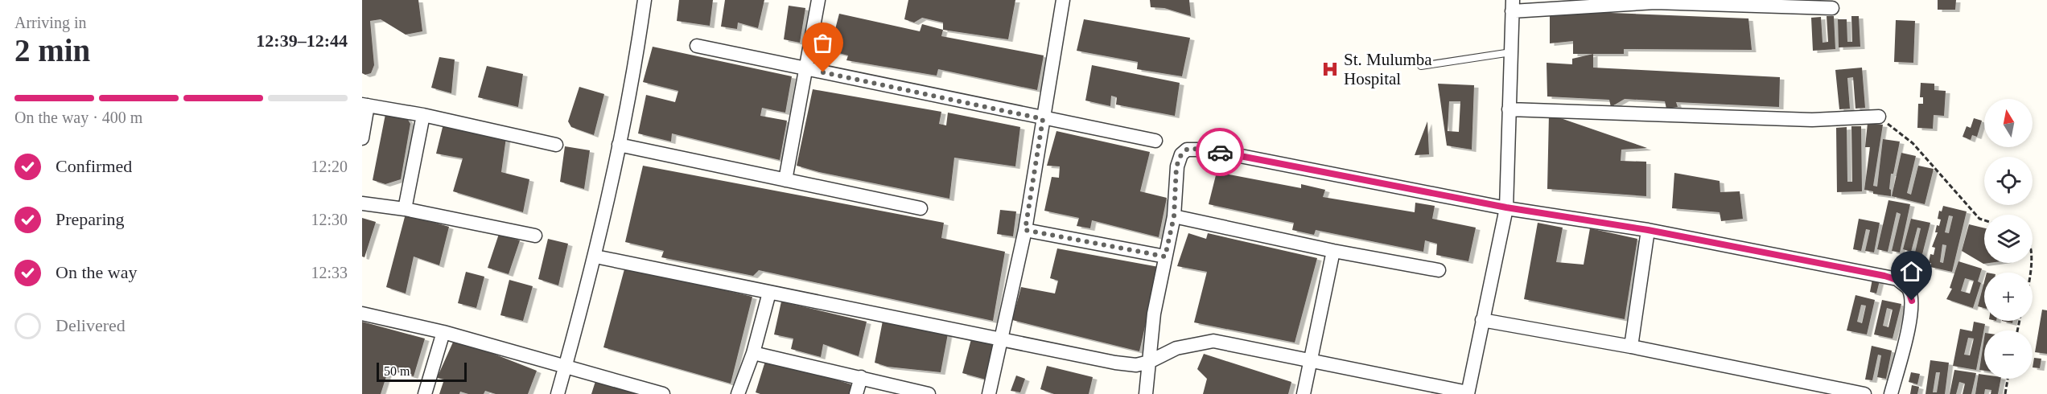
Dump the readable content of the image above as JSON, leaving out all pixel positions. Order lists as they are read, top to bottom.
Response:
{
  "places": {
    "hospital": ["St. Mulumba Hospital"]
  },
  "scale_bar": "50 m",
  "north": "top",
  "page": {
    "heading": ["2 min", "Arriving in", "12:39–12:44"],
    "bar": "On the way · 400 m",
    "map_buttons": ["+", "−"],
    "list": [
      ["Confirmed", "12:20"],
      ["Preparing", "12:30"],
      ["On the way", "12:33"],
      "Delivered"
    ],
    "scale": "50 m"
  }
}
